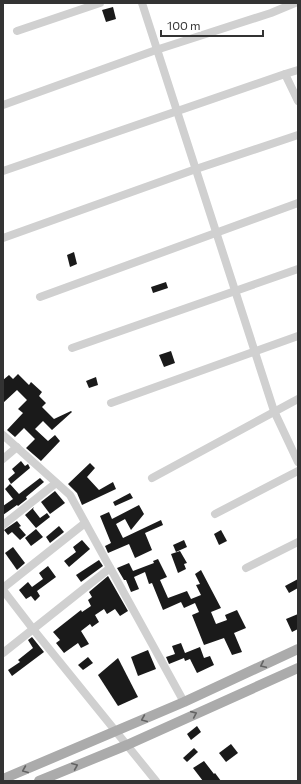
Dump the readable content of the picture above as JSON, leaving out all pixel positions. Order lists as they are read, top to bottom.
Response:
{
  "scale_bar": "100 m"
}
